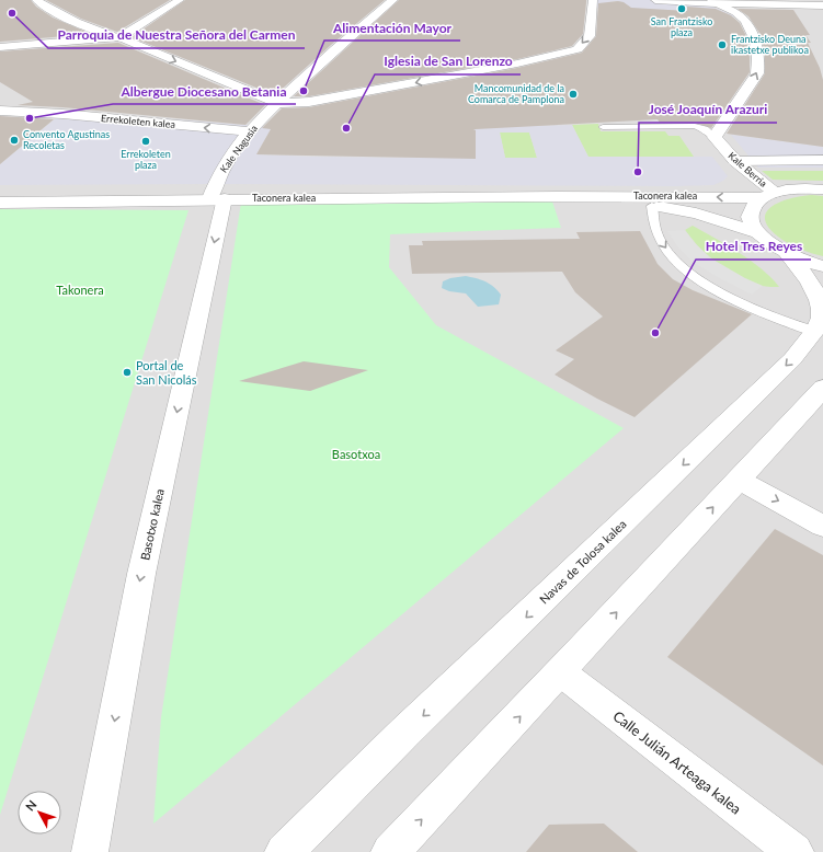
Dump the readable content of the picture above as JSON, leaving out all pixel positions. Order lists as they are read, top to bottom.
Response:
{
  "streets": {
    "street": [
      "Errekoleten kalea",
      "Kale Nagusia",
      "Kale Berria",
      "Taconera kalea",
      "Basotxo kalea",
      "Navas de Tolosa kalea",
      "Calle Julián Arteaga kalea"
    ]
  },
  "crossings": [
    ["Errekoleten kalea", "Kale Nagusia"],
    ["Kale Nagusia", "Taconera kalea"],
    ["Kale Nagusia", "Basotxo kalea"],
    ["Kale Berria", "Taconera kalea"],
    ["Taconera kalea", "Basotxo kalea"]
  ],
  "one_way": ["Basotxo kalea"],
  "parks": ["Takonera", "Basotxoa"],
  "places": [
    "San Frantzisko plaza",
    "Parroquia de Nuestra Señora del Carmen",
    "Frantzisko Deuna ikastetxe publikoa",
    "Alimentación Mayor",
    "Mancomunidad de la Comarca de Pamplona",
    "Albergue Diocesano Betania",
    "Iglesia de San Lorenzo",
    "Convento Agustinas Recoletas",
    "Errekoleten plaza",
    "José Joaquín Arazuri",
    "Hotel Tres Reyes",
    "Portal de San Nicolás"
  ],
  "north": "top left"
}
